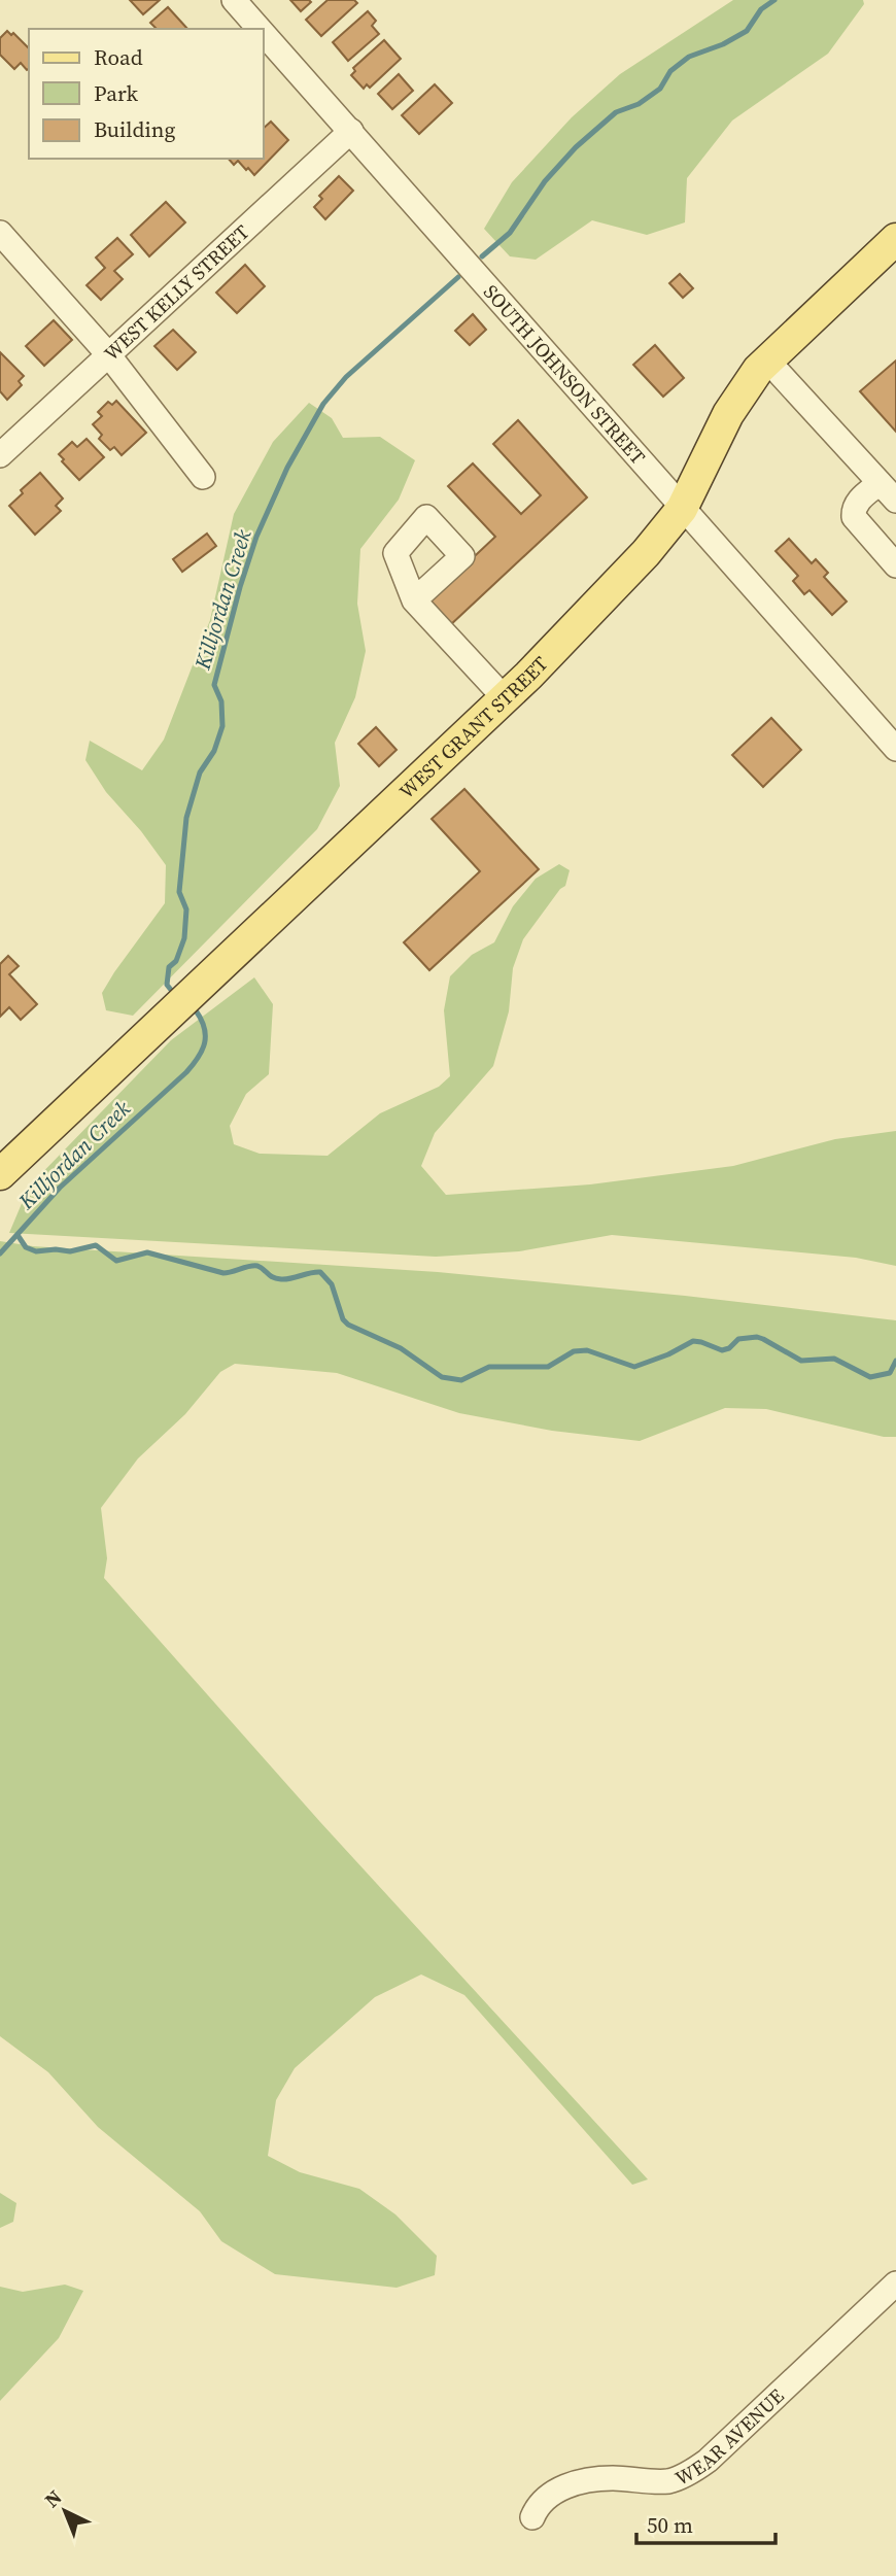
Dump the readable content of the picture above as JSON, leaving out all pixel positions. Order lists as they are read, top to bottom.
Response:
{
  "streets": {
    "main road": ["WEST GRANT STREET"],
    "street": ["WEST KELLY STREET", "SOUTH JOHNSON STREET", "WEAR AVENUE"]
  },
  "crossings": [
    ["WEST KELLY STREET", "SOUTH JOHNSON STREET"],
    ["SOUTH JOHNSON STREET", "WEST GRANT STREET"]
  ],
  "water": ["Killjordan Creek"],
  "legend": ["Road", "Park", "Building"],
  "scale_bar": "50 m",
  "north": "top left"
}
